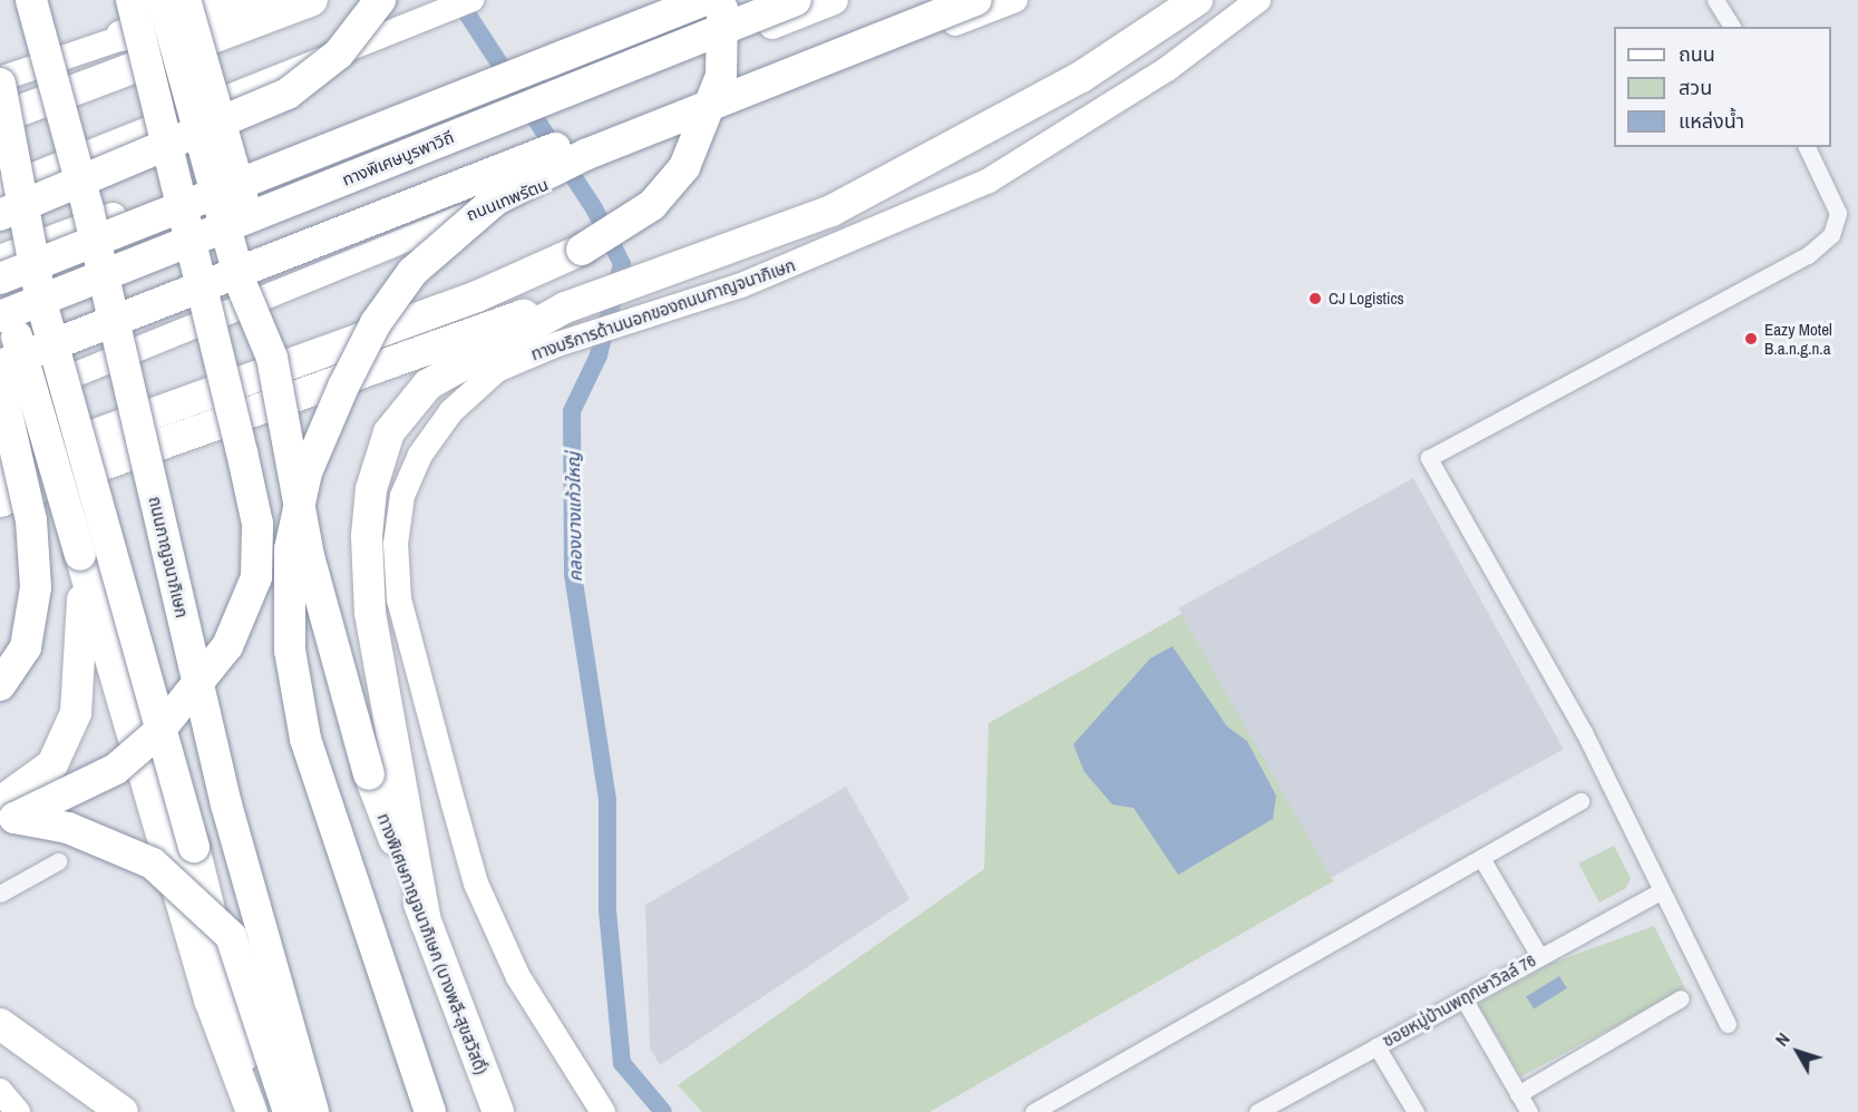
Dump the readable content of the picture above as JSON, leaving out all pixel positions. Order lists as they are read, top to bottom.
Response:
{
  "streets": {
    "highway": ["ทางพิเศษบูรพาวิถี", "ถนนกาญจนาภิเษก", "ทางพิเศษกาญจนาภิเษก (บางพลี-สุขสวัสดิ์)"],
    "main road": ["ถนนเทพรัตน", "ทางบริการด้านนอกของถนนกาญจนาภิเษก"],
    "street": ["ซอยหมู่บ้านพฤกษาวิลล์ 76"]
  },
  "water": ["คลองบางแก้วใหญ่"],
  "places": ["CJ Logistics", "Eazy Motel B.a.n.g.n.a"],
  "legend": ["ถนน", "สวน", "แหล่งน้ำ"],
  "north": "top left"
}
